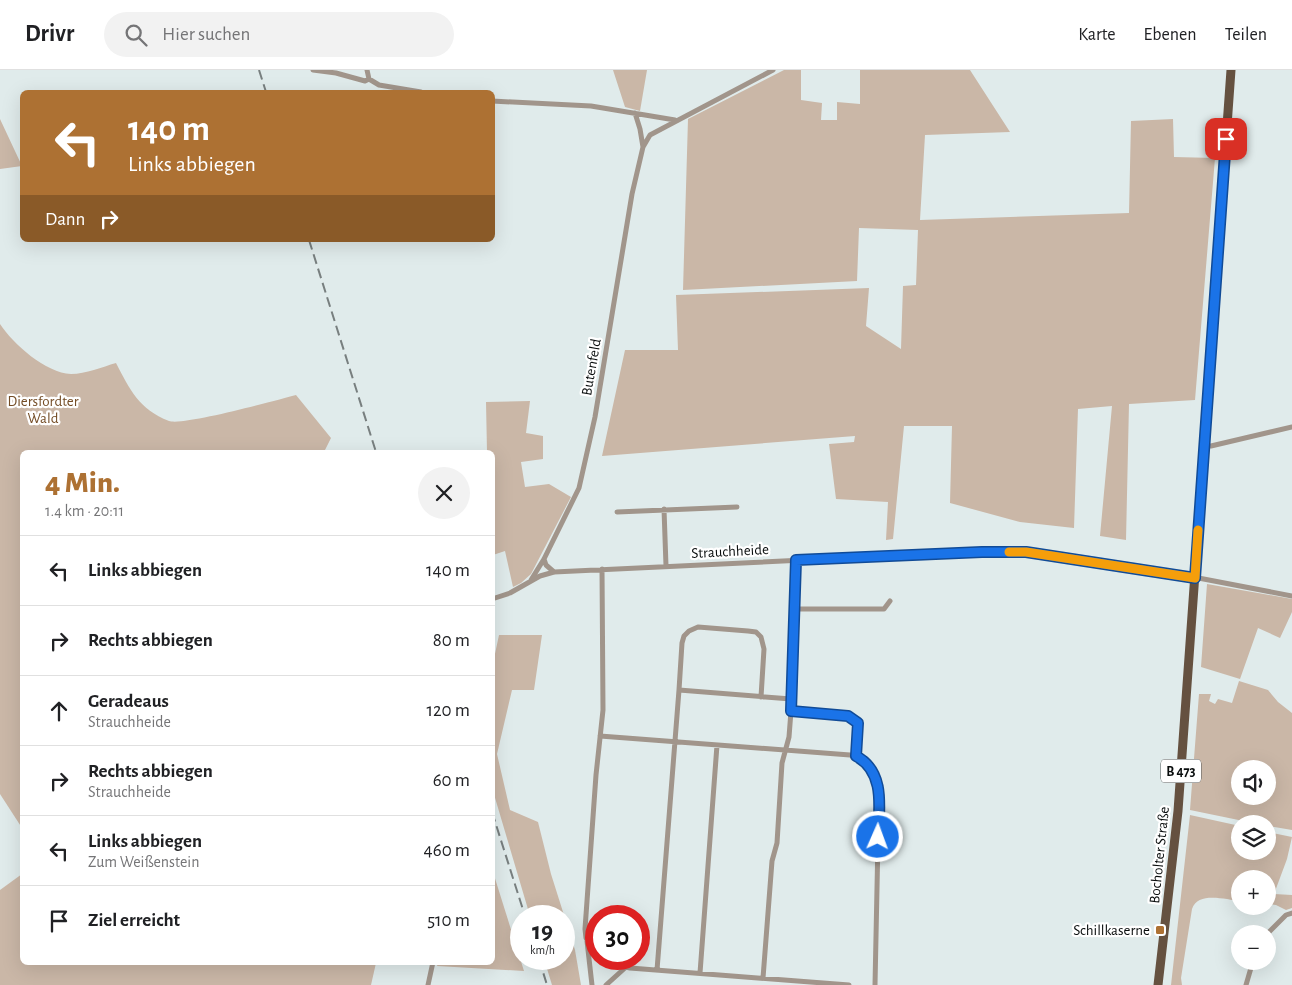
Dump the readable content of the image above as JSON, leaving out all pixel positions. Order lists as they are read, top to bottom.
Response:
{
  "streets": {
    "main road": ["B 473", "Bocholter Straße"],
    "street": ["Butenfeld", "Strauchheide"]
  },
  "crossings": [
    ["Butenfeld", "Strauchheide"],
    ["Strauchheide", "B 473"],
    ["Strauchheide", "Bocholter Straße"],
    ["B 473", "Bocholter Straße"]
  ],
  "parks": ["Diersfordter Wald"],
  "places": {
    "transit": ["Schillkaserne"]
  },
  "page": {
    "header": "Drivr",
    "search": "Hier suchen",
    "nav": ["Karte", "Ebenen", "Teilen"],
    "turn": ["140 m", "Links abbiegen"],
    "then": "Dann",
    "heading": ["4 Min.", "1.4 km · 20:11"],
    "list": [
      {
        "name": "Links abbiegen",
        "value": "140 m"
      },
      {
        "name": "Rechts abbiegen",
        "value": "80 m"
      },
      {
        "name": "Geradeaus",
        "note": "Strauchheide",
        "value": "120 m"
      },
      {
        "name": "Rechts abbiegen",
        "note": "Strauchheide",
        "value": "60 m"
      },
      {
        "name": "Links abbiegen",
        "note": "Zum Weißenstein",
        "value": "460 m"
      },
      {
        "name": "Ziel erreicht",
        "value": "510 m"
      }
    ],
    "map_buttons": ["+", "−"],
    "speed": "19 km/h",
    "limit": "30"
  }
}
